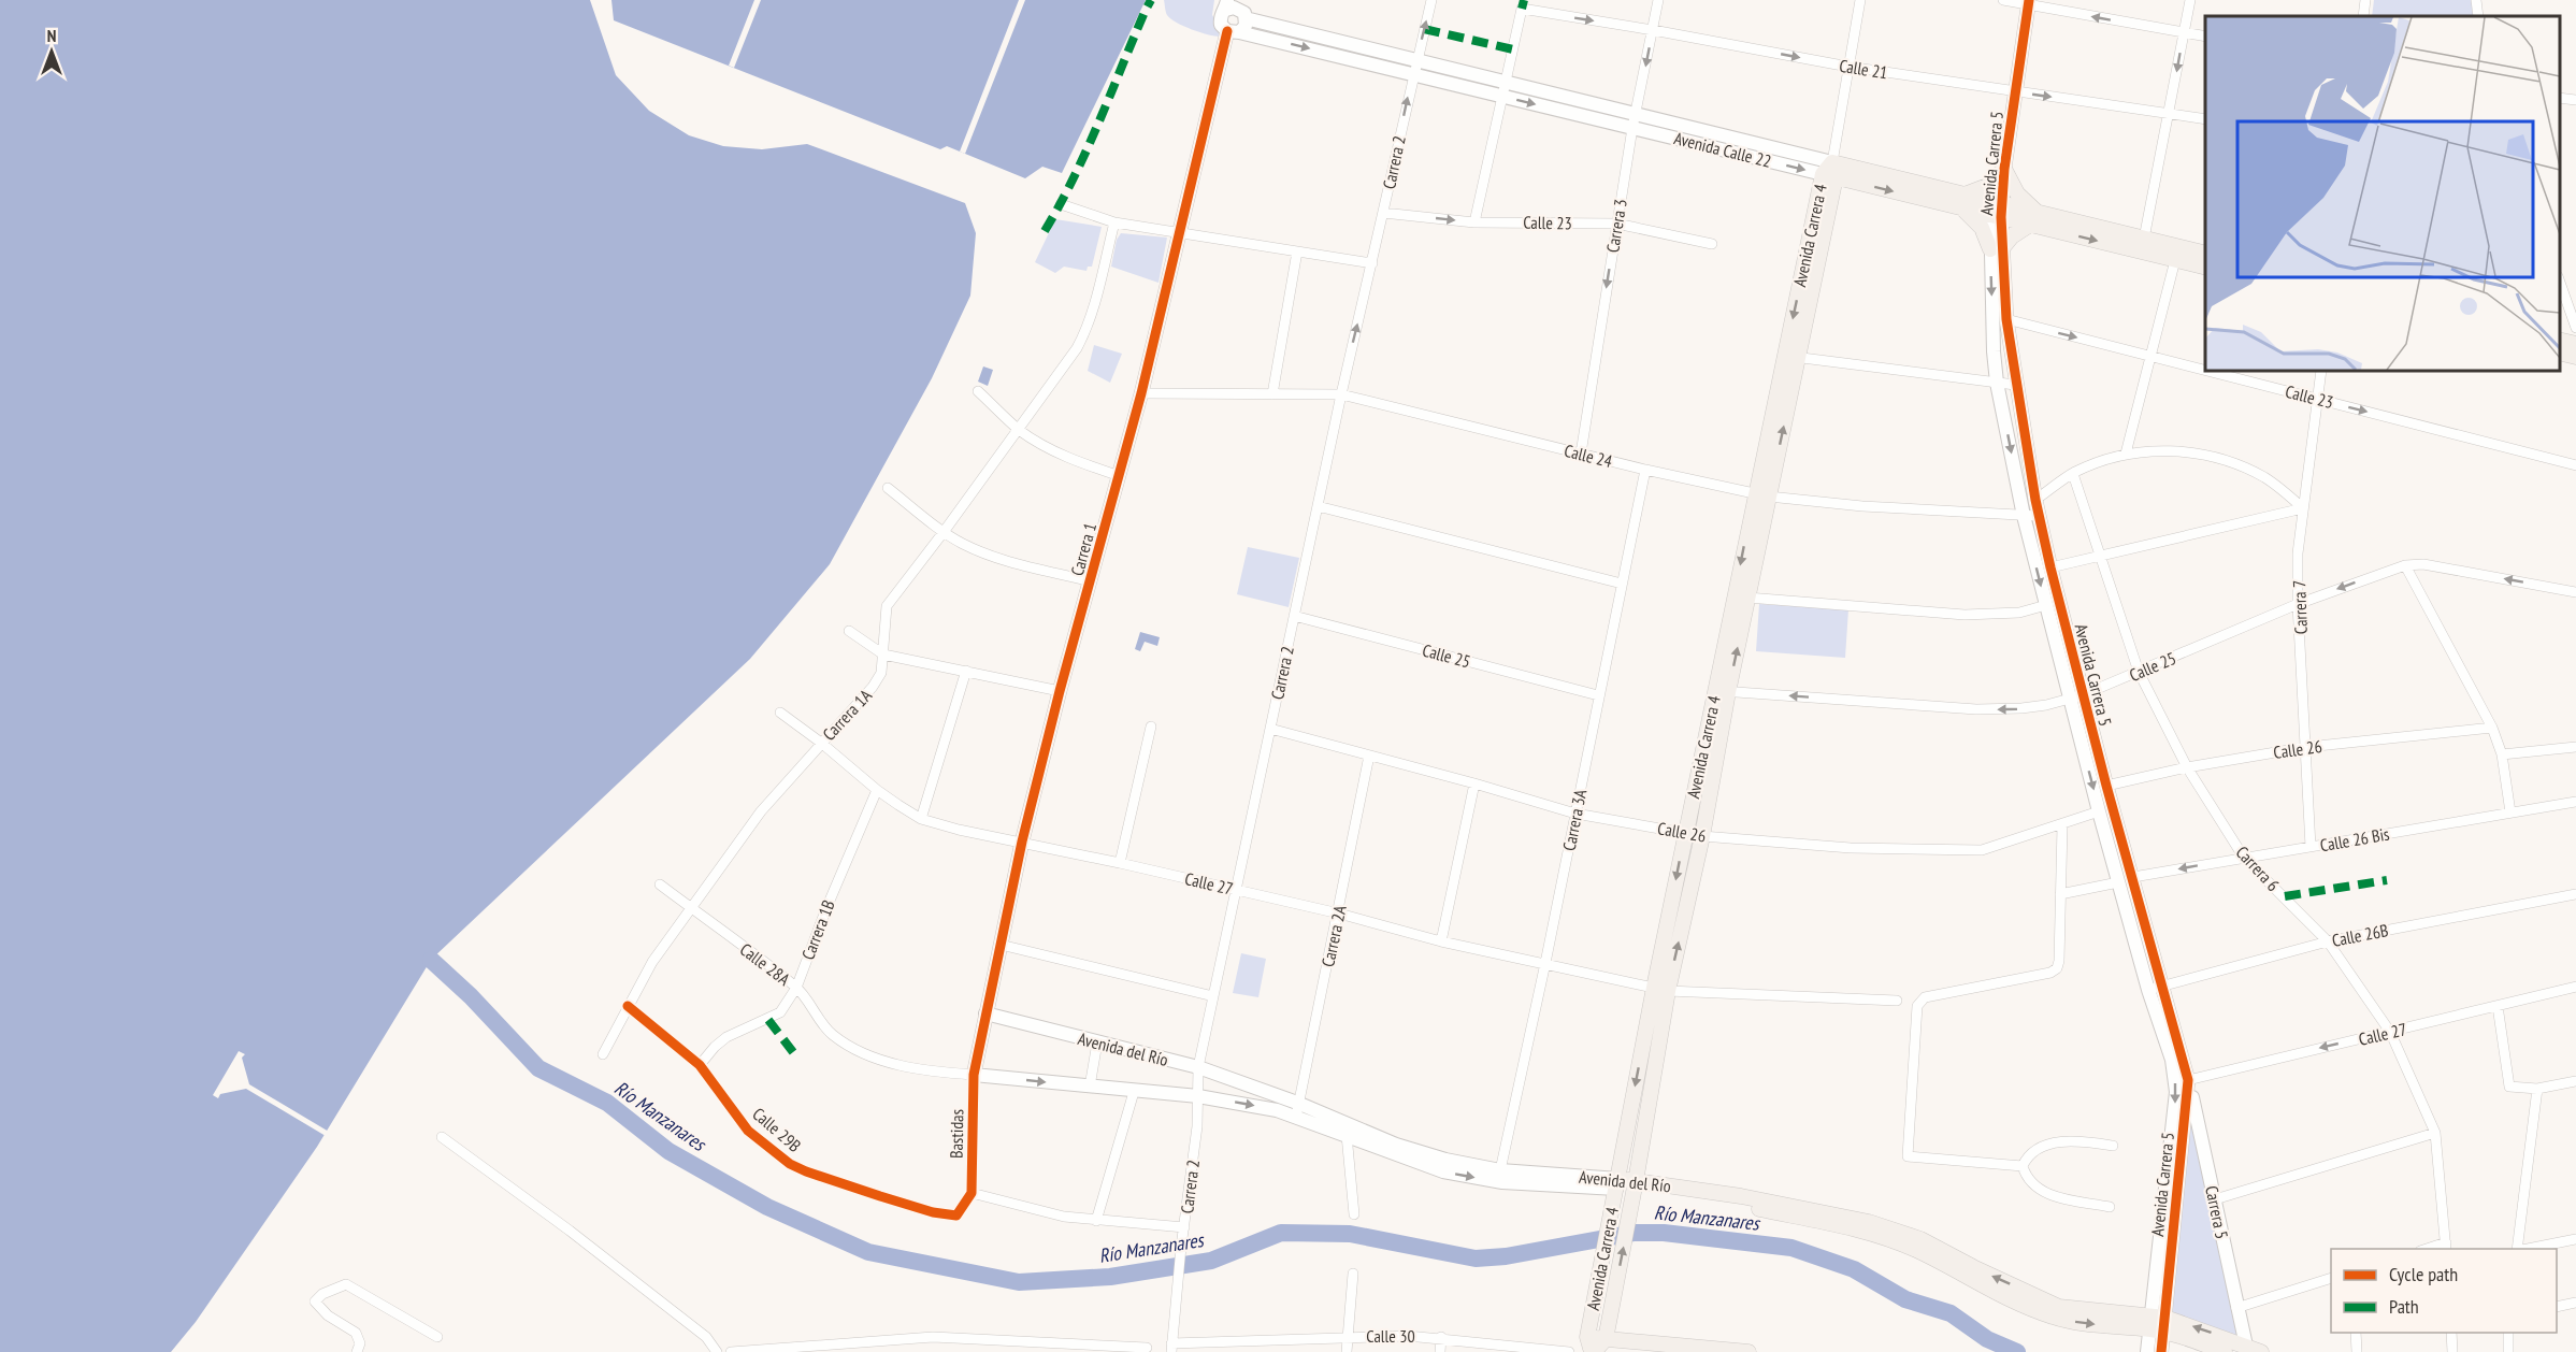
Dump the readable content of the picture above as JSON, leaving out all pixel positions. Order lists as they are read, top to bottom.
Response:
{
  "streets": {
    "main road": ["Avenida Calle 22", "Avenida Carrera 4", "Avenida del Río"],
    "street": [
      "Calle 21",
      "Carrera 2",
      "Avenida Carrera 5",
      "Calle 23",
      "Carrera 3",
      "Calle 24",
      "Carrera 1",
      "Carrera 7",
      "Calle 25",
      "Carrera 1A",
      "Calle 26",
      "Carrera 3A",
      "Calle 26 Bis",
      "Carrera 6",
      "Calle 27",
      "Carrera 1B",
      "Calle 26B",
      "Carrera 2A",
      "Calle 28A",
      "Calle 29B",
      "Bastidas",
      "Carrera 5",
      "Calle 30"
    ]
  },
  "crossings": [
    ["Calle 21", "Avenida Calle 22"],
    ["Calle 21", "Avenida Carrera 5"],
    ["Calle 21", "Carrera 3"],
    ["Avenida Calle 22", "Carrera 2"],
    ["Avenida Calle 22", "Avenida Carrera 5"],
    ["Avenida Calle 22", "Carrera 3"],
    ["Avenida Calle 22", "Avenida Carrera 4"],
    ["Avenida Calle 22", "Carrera 1"],
    ["Carrera 2", "Calle 23"],
    ["Carrera 2", "Calle 24"],
    ["Carrera 2", "Calle 25"],
    ["Carrera 2", "Calle 26"],
    ["Carrera 2", "Calle 27"],
    ["Carrera 2", "Avenida del Río"],
    ["Carrera 2", "Calle 30"],
    ["Avenida Carrera 5", "Calle 23"],
    ["Avenida Carrera 5", "Calle 24"],
    ["Avenida Carrera 5", "Calle 25"],
    ["Avenida Carrera 5", "Calle 26"],
    ["Avenida Carrera 5", "Calle 26 Bis"],
    ["Avenida Carrera 5", "Calle 27"],
    ["Avenida Carrera 5", "Calle 26B"],
    ["Avenida Carrera 5", "Avenida del Río"],
    ["Avenida Carrera 5", "Carrera 5"],
    ["Calle 23", "Carrera 3"],
    ["Calle 23", "Carrera 7"],
    ["Carrera 3", "Calle 24"],
    ["Avenida Carrera 4", "Calle 24"],
    ["Avenida Carrera 4", "Calle 25"],
    ["Avenida Carrera 4", "Calle 26"],
    ["Avenida Carrera 4", "Calle 27"],
    ["Avenida Carrera 4", "Avenida del Río"],
    ["Calle 24", "Carrera 1"],
    ["Calle 24", "Carrera 3A"],
    ["Carrera 1", "Calle 27"],
    ["Carrera 1", "Calle 28A"],
    ["Carrera 1", "Avenida del Río"],
    ["Carrera 1", "Bastidas"],
    ["Carrera 7", "Calle 25"],
    ["Carrera 7", "Calle 26"],
    ["Carrera 7", "Calle 26 Bis"],
    ["Calle 25", "Carrera 3A"],
    ["Calle 25", "Carrera 6"],
    ["Carrera 1A", "Calle 27"],
    ["Carrera 1A", "Calle 28A"],
    ["Carrera 1A", "Calle 29B"],
    ["Calle 26", "Carrera 3A"],
    ["Calle 26", "Carrera 6"],
    ["Calle 26", "Carrera 2A"],
    ["Carrera 3A", "Calle 27"],
    ["Carrera 3A", "Avenida del Río"],
    ["Calle 26 Bis", "Carrera 6"],
    ["Carrera 6", "Calle 27"],
    ["Carrera 6", "Calle 26B"],
    ["Calle 27", "Carrera 1B"],
    ["Calle 27", "Carrera 2A"],
    ["Calle 27", "Carrera 5"],
    ["Carrera 1B", "Calle 28A"],
    ["Carrera 1B", "Calle 29B"],
    ["Carrera 2A", "Avenida del Río"],
    ["Calle 28A", "Avenida del Río"],
    ["Calle 28A", "Bastidas"],
    ["Avenida del Río", "Bastidas"],
    ["Avenida del Río", "Carrera 5"],
    ["Calle 29B", "Bastidas"]
  ],
  "one_way": [
    "Calle 21",
    "Calle 23",
    "Carrera 3",
    "Calle 25"
  ],
  "water": ["Río Manzanares"],
  "legend": ["Cycle path", "Path"],
  "north": "top"
}
